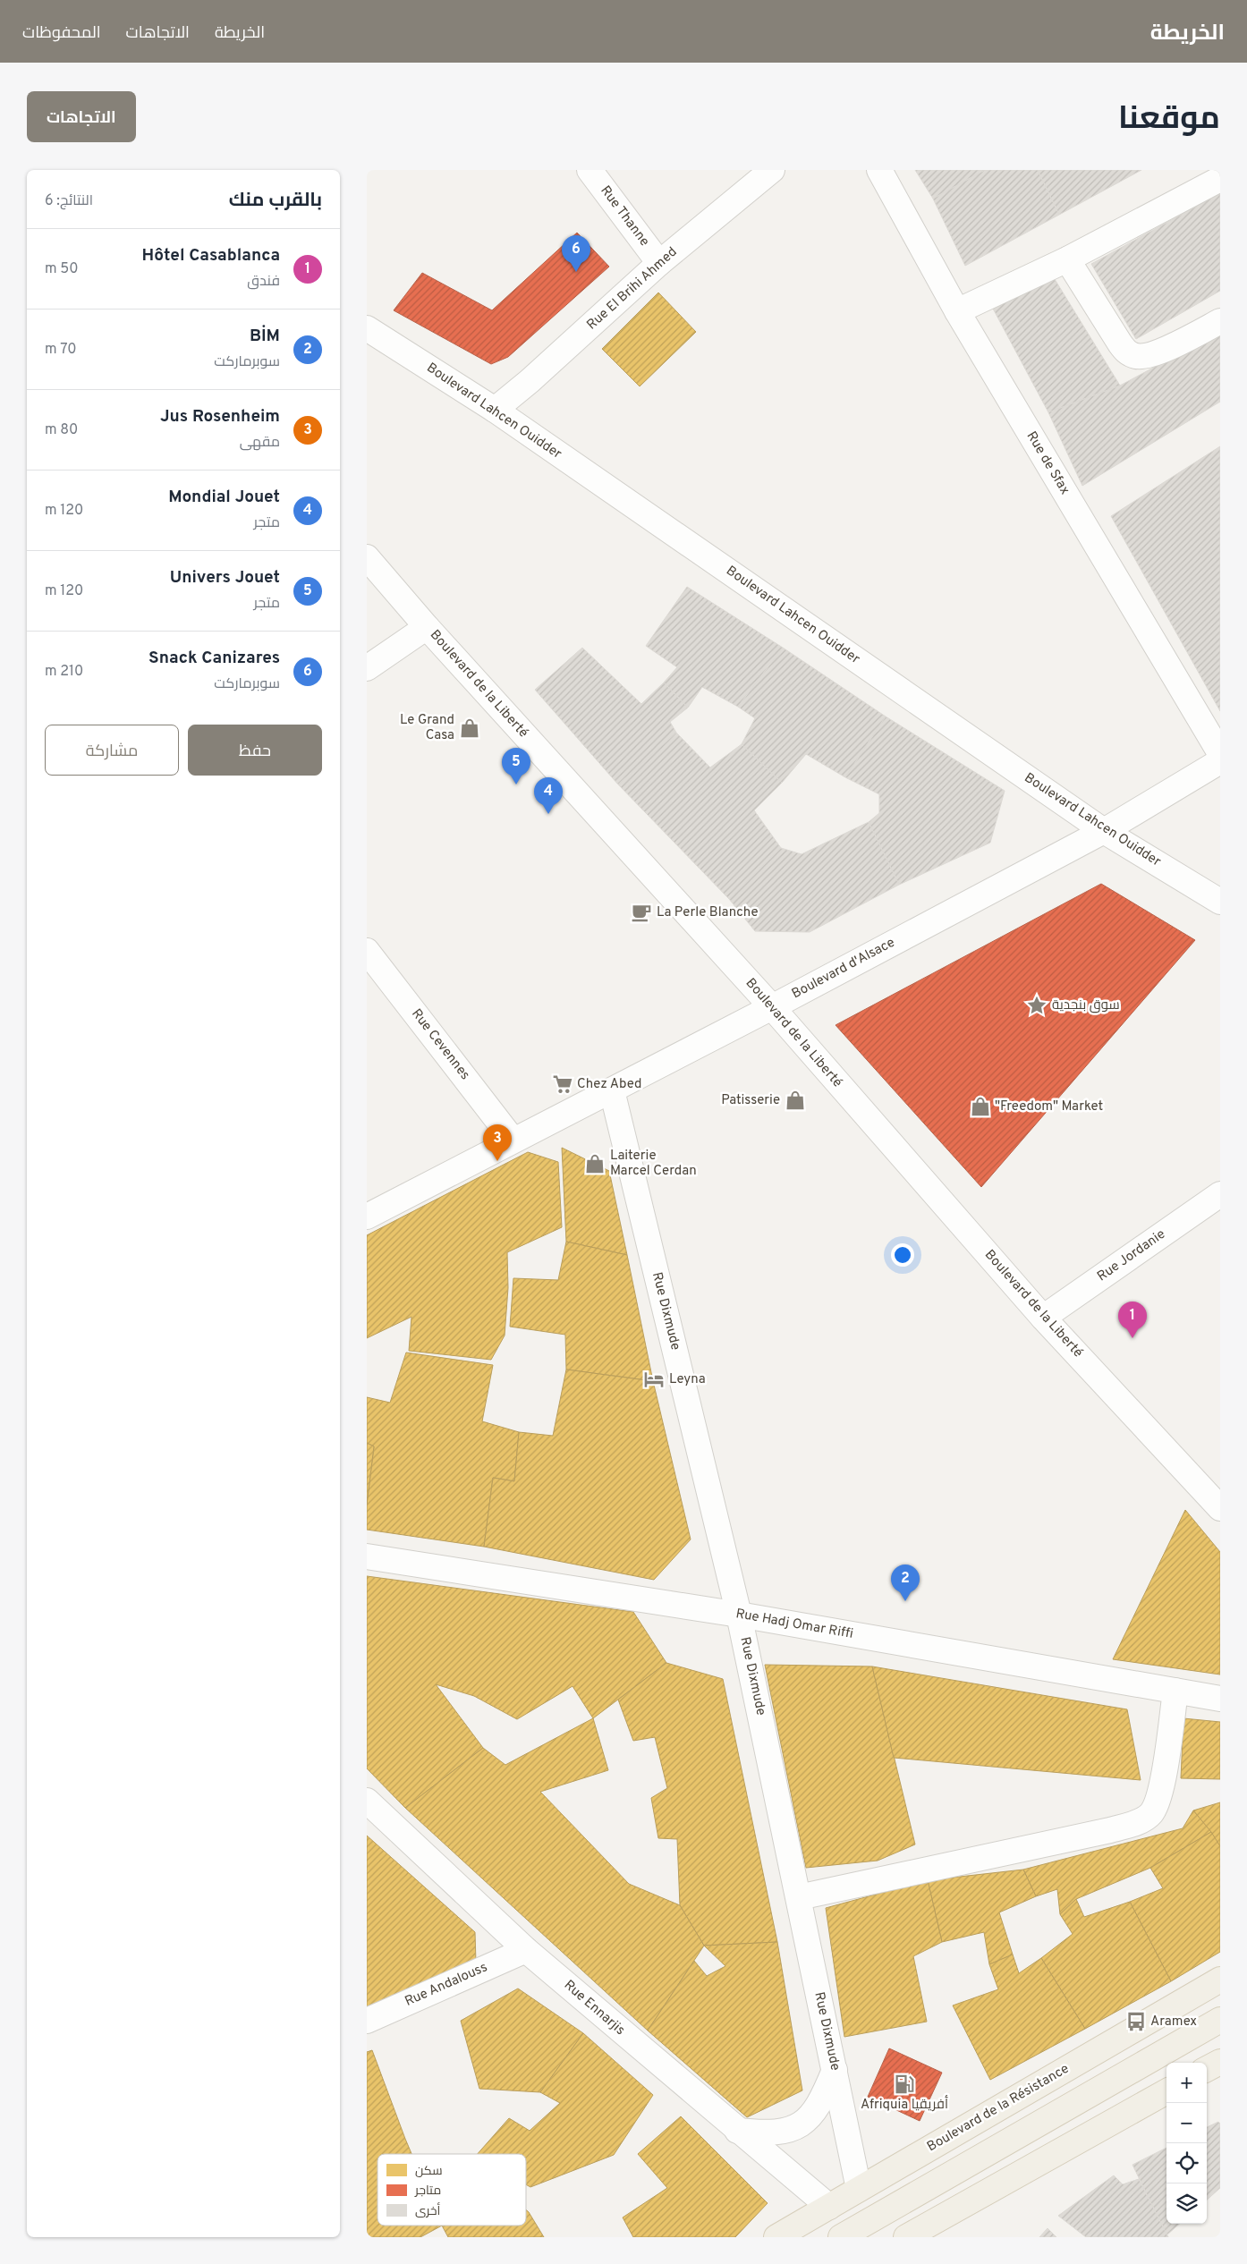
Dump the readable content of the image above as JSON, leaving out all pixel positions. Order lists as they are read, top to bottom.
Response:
{
  "streets": {
    "main road": ["Boulevard de la Résistance"],
    "street": [
      "Rue Thanne",
      "Rue El Brihi Ahmed",
      "Boulevard Lahcen Ouidder",
      "Rue de Sfax",
      "Boulevard de la Liberté",
      "Boulevard d'Alsace",
      "Rue Cevennes",
      "Rue Jordanie",
      "Rue Dixmude",
      "Rue Hadj Omar Riffi",
      "Rue Andalouss",
      "Rue Ennarjis"
    ]
  },
  "crossings": [
    ["Rue Thanne", "Rue El Brihi Ahmed"],
    ["Rue El Brihi Ahmed", "Boulevard Lahcen Ouidder"],
    ["Boulevard Lahcen Ouidder", "Boulevard d'Alsace"],
    ["Boulevard de la Liberté", "Boulevard d'Alsace"],
    ["Boulevard de la Liberté", "Rue Jordanie"],
    ["Boulevard d'Alsace", "Rue Cevennes"],
    ["Boulevard d'Alsace", "Rue Dixmude"],
    ["Rue Dixmude", "Rue Hadj Omar Riffi"],
    ["Rue Dixmude", "Boulevard de la Résistance"],
    ["Rue Andalouss", "Rue Ennarjis"],
    ["Rue Ennarjis", "Boulevard de la Résistance"]
  ],
  "places": {
    "shop": [
      "Le Grand Casa",
      "Patisserie",
      "\"Freedom\" Market",
      "Laiterie Marcel Cerdan"
    ],
    "cafe": ["La Perle Blanche"],
    "place": ["سوق بنجدية"],
    "supermarket": ["Chez Abed"],
    "hotel": ["Leyna"],
    "bus stop": ["Aramex"],
    "fuel station": ["Afriquia أفريقيا"]
  },
  "legend": ["سكن", "متاجر", "أخرى"],
  "page": {
    "header": "الخريطة",
    "nav": ["الخريطة", "الاتجاهات", "المحفوظات"],
    "title": "موقعنا",
    "buttons": [
      "الاتجاهات",
      ["حفظ", "مشاركة"]
    ],
    "heading": ["بالقرب منك", "النتائج: 6"],
    "list": [
      {
        "mark": "1",
        "name": "Hôtel Casablanca",
        "note": "فندق",
        "value": "50 m"
      },
      {
        "mark": "2",
        "name": "BİM",
        "note": "سوبرماركت",
        "value": "70 m"
      },
      {
        "mark": "3",
        "name": "Jus Rosenheim",
        "note": "مقهى",
        "value": "80 m"
      },
      {
        "mark": "4",
        "name": "Mondial Jouet",
        "note": "متجر",
        "value": "120 m"
      },
      {
        "mark": "5",
        "name": "Univers Jouet",
        "note": "متجر",
        "value": "120 m"
      },
      {
        "mark": "6",
        "name": "Snack Canizares",
        "note": "سوبرماركت",
        "value": "210 m"
      }
    ],
    "pins": [
      "6",
      "5",
      "4",
      "3",
      "1",
      "2"
    ],
    "map_buttons": ["+", "−"]
  }
}
